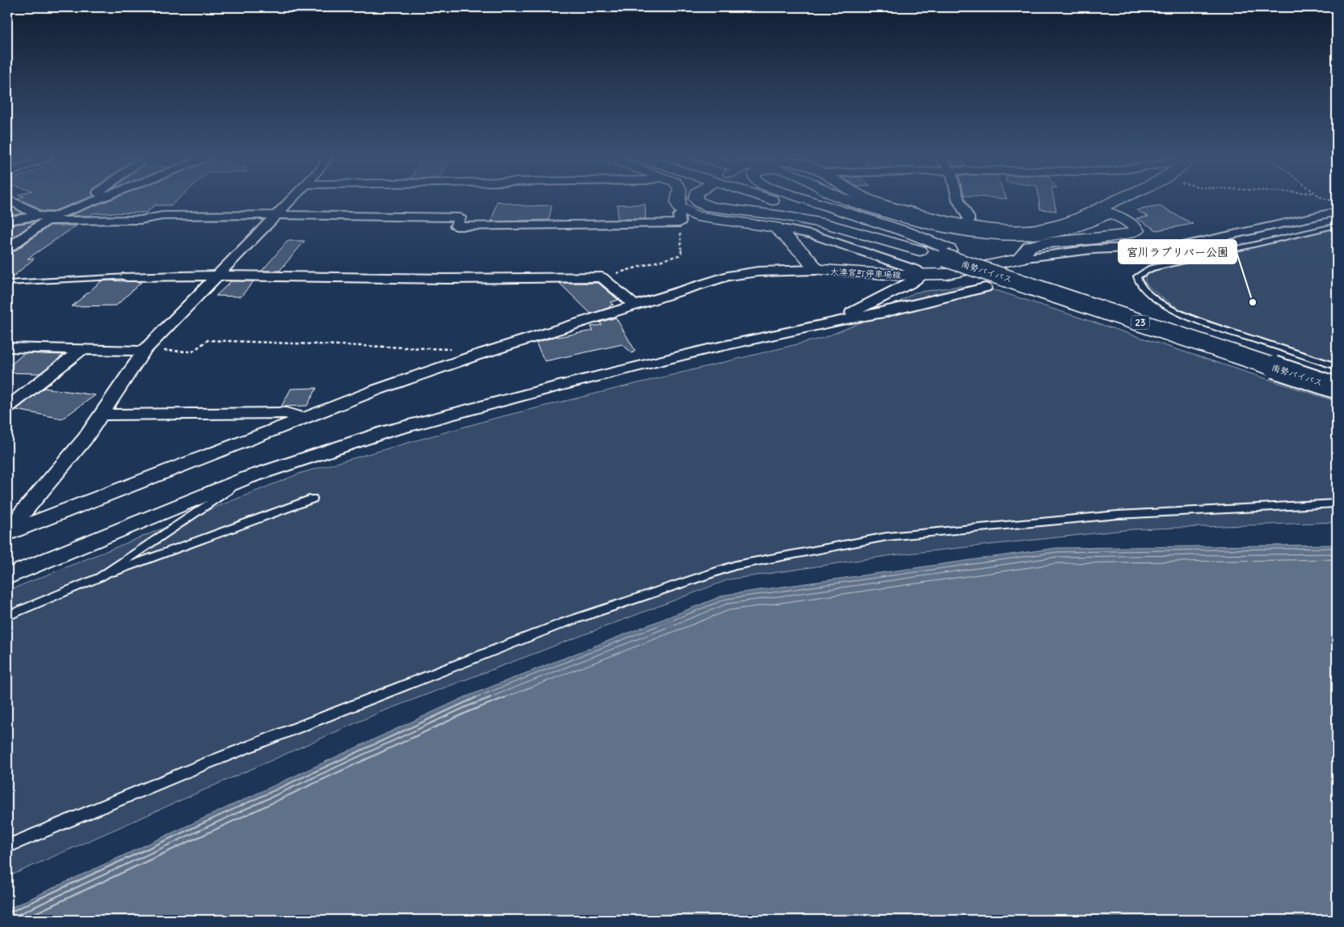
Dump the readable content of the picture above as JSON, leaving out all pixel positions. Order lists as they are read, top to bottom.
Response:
{
  "streets": {
    "main road": ["南勢バイパス", "大湊宮町停車場線", "23"]
  },
  "places": ["宮川ラブリバー公園"]
}
